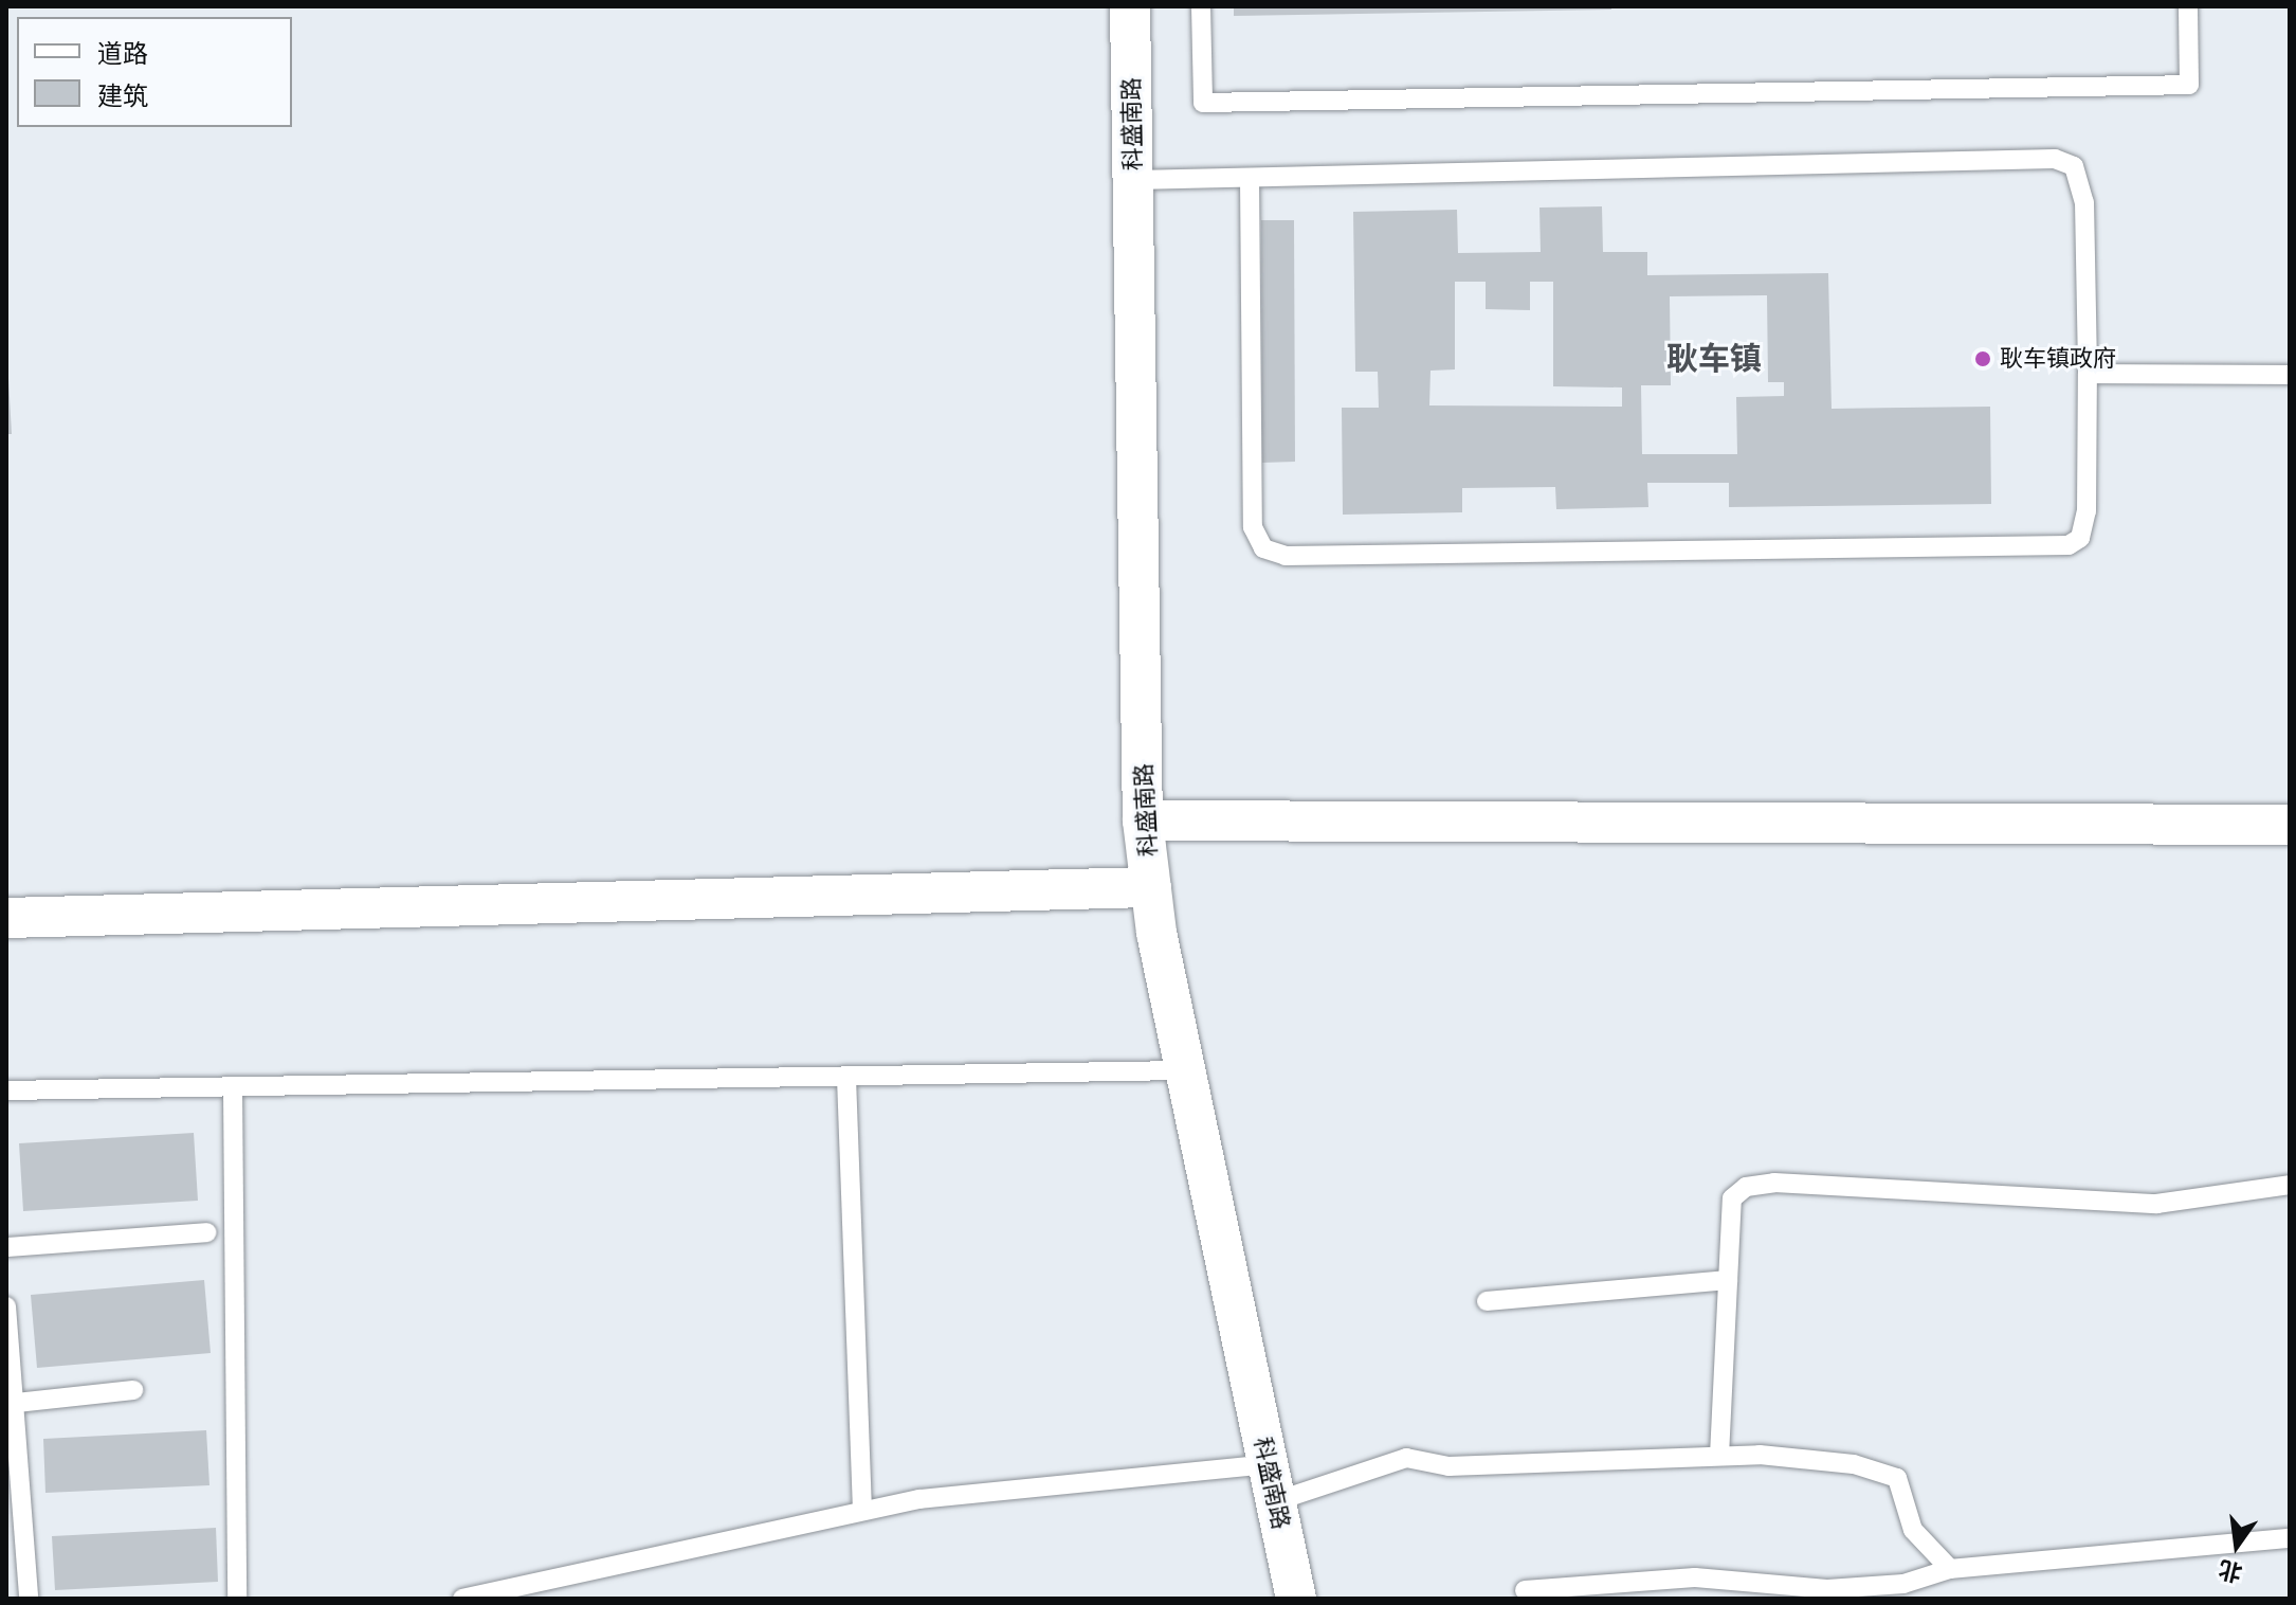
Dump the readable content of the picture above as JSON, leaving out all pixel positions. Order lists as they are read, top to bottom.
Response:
{
  "streets": {
    "street": ["科盛南路"]
  },
  "districts": ["耿车镇"],
  "places": ["耿车镇政府"],
  "legend": ["道路", "建筑"],
  "north": "bottom"
}
